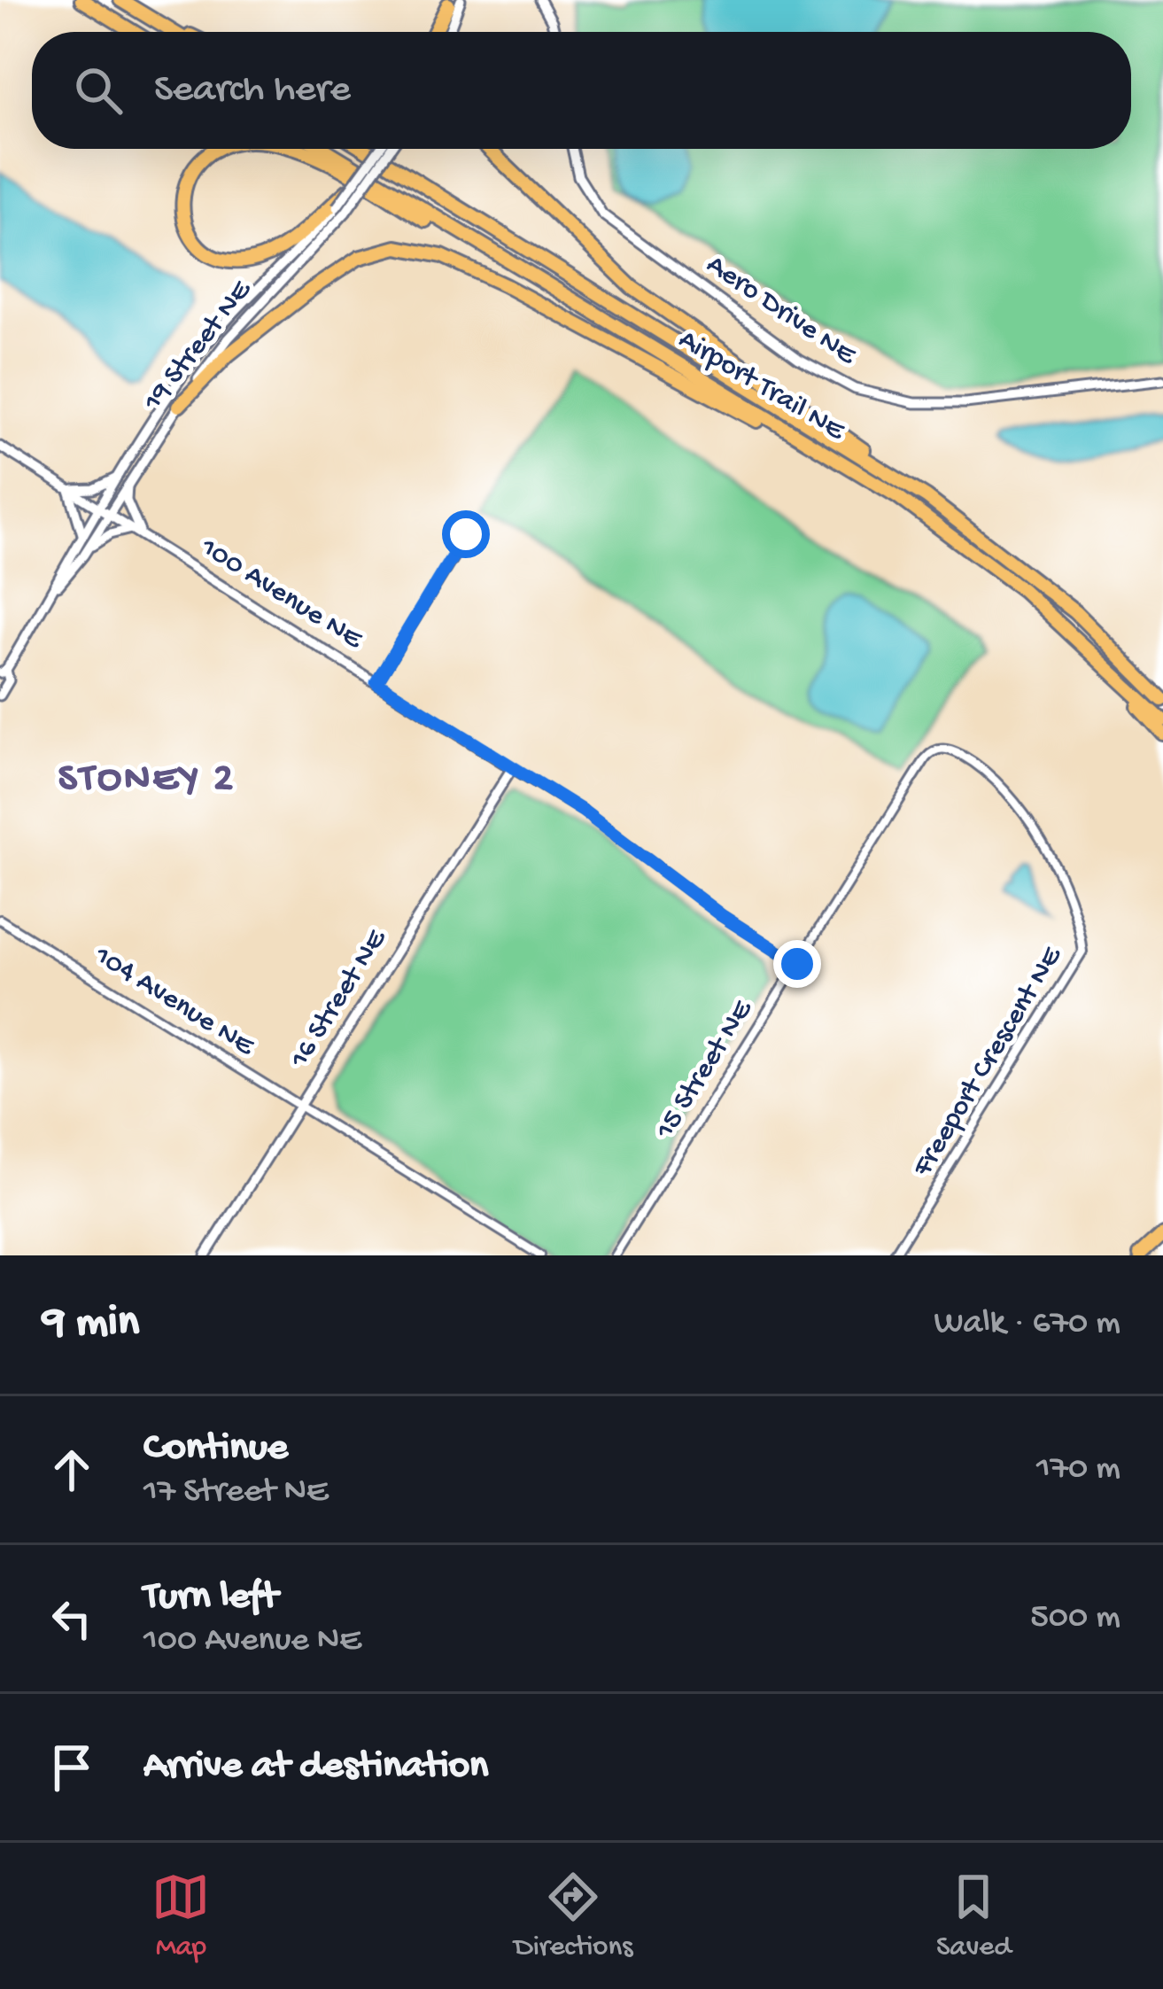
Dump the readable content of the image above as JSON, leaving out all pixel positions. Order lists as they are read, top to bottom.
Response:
{
  "streets": {
    "highway": ["Airport Trail NE"],
    "street": [
      "Aero Drive NE",
      "19 Street NE",
      "100 Avenue NE",
      "16 Street NE",
      "104 Avenue NE",
      "Freeport Crescent NE",
      "15 Street NE"
    ]
  },
  "crossings": [
    ["19 Street NE", "100 Avenue NE"],
    ["100 Avenue NE", "16 Street NE"],
    ["100 Avenue NE", "15 Street NE"],
    ["16 Street NE", "104 Avenue NE"],
    ["Freeport Crescent NE", "15 Street NE"]
  ],
  "districts": ["STONEY 2"],
  "page": {
    "search": "Search here",
    "heading": ["9 min", "Walk · 670 m"],
    "list": [
      ["Continue", "17 Street NE", "170 m"],
      ["Turn left", "100 Avenue NE", "500 m"],
      "Arrive at destination"
    ],
    "nav": ["Map", "Directions", "Saved"]
  }
}
